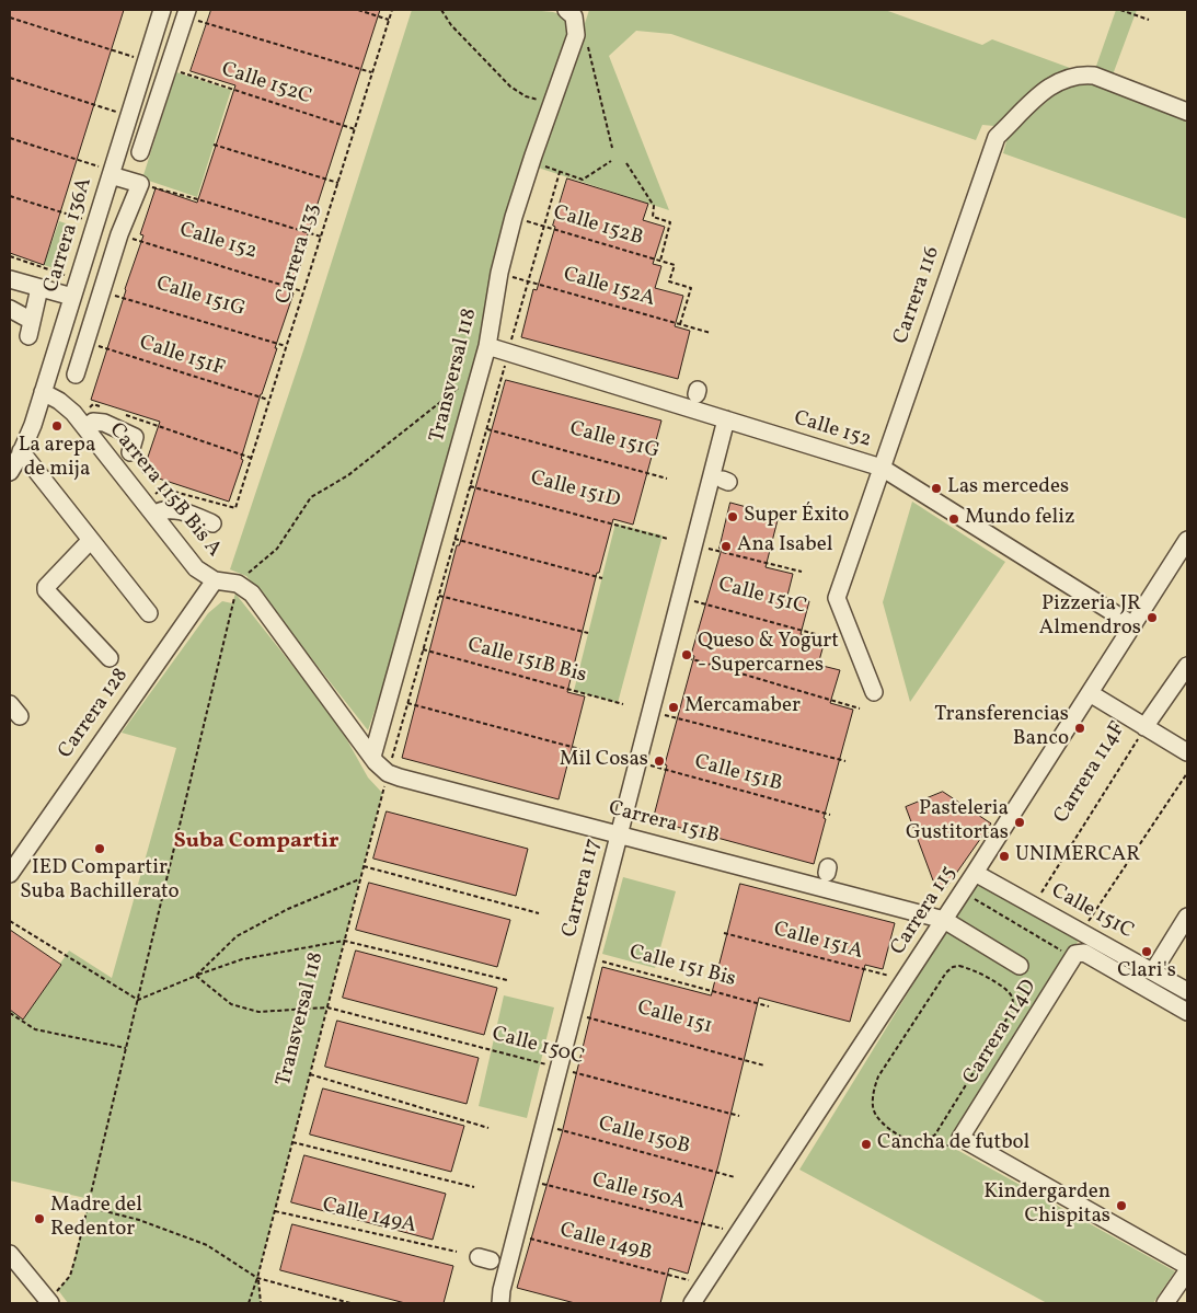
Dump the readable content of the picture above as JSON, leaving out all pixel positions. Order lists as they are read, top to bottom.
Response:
{
  "streets": {
    "street": [
      "Carrera 136A",
      "Calle 152",
      "Carrera 116",
      "Transversal 118",
      "Carrera 115B Bis A",
      "Calle 151C",
      "Carrera 128",
      "Carrera 114F",
      "Carrera 151B",
      "Carrera 117",
      "Carrera 115",
      "Carrera 114D"
    ],
    "path": [
      "Calle 152C",
      "Calle 152B",
      "Carrera 133",
      "Calle 152A",
      "Calle 151G",
      "Calle 151F",
      "Calle 151D",
      "Calle 151B Bis",
      "Calle 151B",
      "Calle 151A",
      "Calle 151 Bis",
      "Calle 151",
      "Calle 150C",
      "Calle 150B",
      "Calle 150A",
      "Calle 149A",
      "Calle 149B"
    ]
  },
  "crossings": [
    ["Calle 152C", "Carrera 133"],
    ["Calle 152B", "Calle 152A"],
    ["Calle 152B", "Transversal 118"],
    ["Carrera 136A", "Carrera 115B Bis A"],
    ["Calle 152", "Carrera 133"],
    ["Calle 152", "Carrera 116"],
    ["Calle 152", "Transversal 118"],
    ["Calle 152", "Carrera 117"],
    ["Calle 152", "Carrera 115"],
    ["Carrera 133", "Calle 151G"],
    ["Carrera 133", "Calle 151F"],
    ["Calle 152A", "Transversal 118"],
    ["Transversal 118", "Carrera 151B"],
    ["Transversal 118", "Calle 150C"],
    ["Transversal 118", "Calle 149A"],
    ["Carrera 115B Bis A", "Carrera 128"],
    ["Calle 151C", "Carrera 114F"],
    ["Calle 151C", "Carrera 117"],
    ["Calle 151C", "Carrera 115"],
    ["Calle 151C", "Carrera 114D"],
    ["Calle 151B Bis", "Carrera 117"],
    ["Calle 151B", "Carrera 117"],
    ["Carrera 151B", "Carrera 117"],
    ["Carrera 151B", "Carrera 115"],
    ["Carrera 117", "Calle 151 Bis"],
    ["Carrera 117", "Calle 151"],
    ["Carrera 117", "Calle 150C"],
    ["Carrera 117", "Calle 150B"],
    ["Carrera 117", "Calle 150A"],
    ["Carrera 117", "Calle 149B"],
    ["Carrera 115", "Calle 151A"],
    ["Carrera 115", "Calle 150A"]
  ],
  "districts": ["Suba Compartir"],
  "places": [
    "La arepa de mija",
    "Las mercedes",
    "Super Éxito",
    "Mundo feliz",
    "Ana Isabel",
    "Pizzeria JR Almendros",
    "Queso & Yogurt - Supercarnes",
    "Mercamaber",
    "Transferencias Banco",
    "Mil Cosas",
    "Pasteleria Gustitortas",
    "IED Compartir Suba Bachillerato",
    "UNIMERCAR",
    "Clari's",
    "Cancha de futbol",
    "Kindergarden Chispitas",
    "Madre del Redentor"
  ]
}
